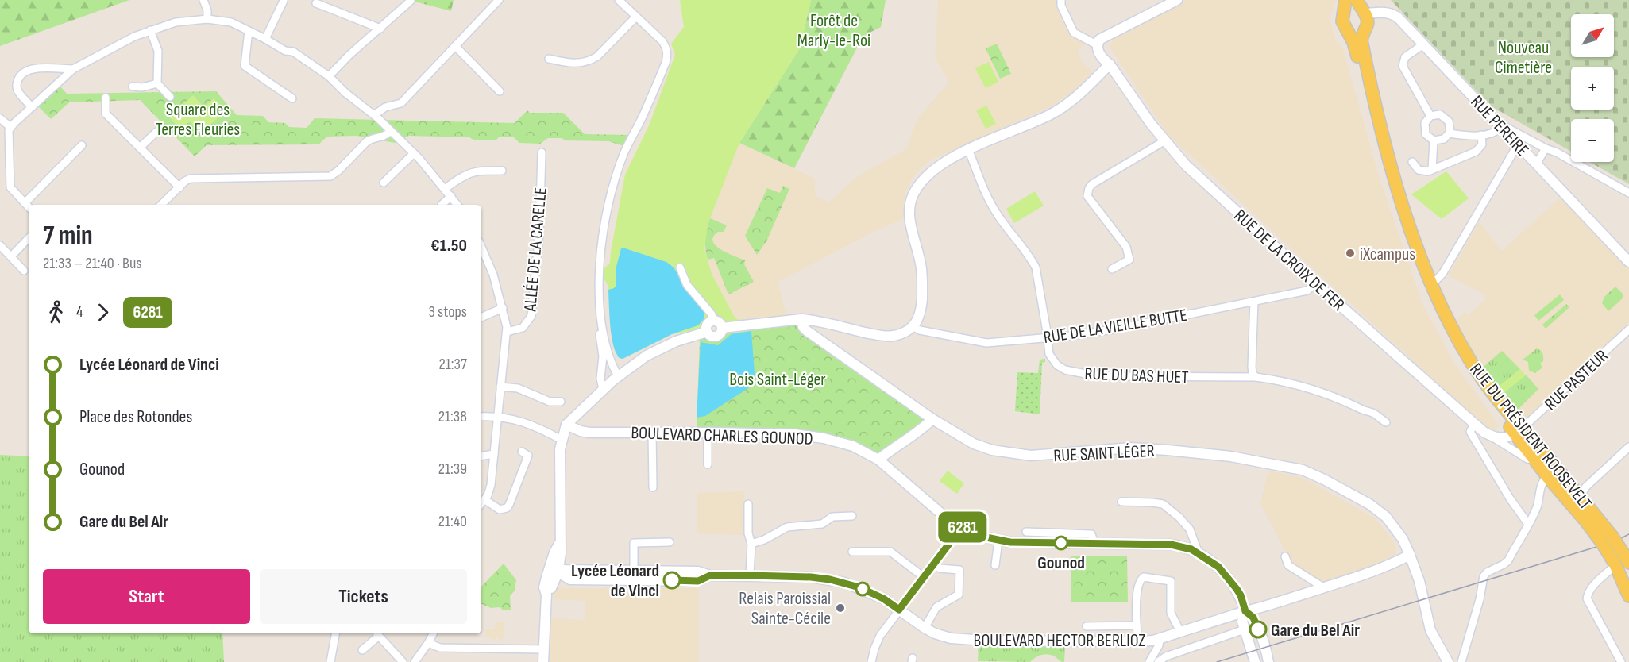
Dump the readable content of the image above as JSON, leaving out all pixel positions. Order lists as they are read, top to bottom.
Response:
{
  "streets": {
    "main road": ["RUE DU PRÉSIDENT ROOSEVELT"],
    "street": [
      "RUE PEREIRE",
      "ALLÉE DE LA CARELLE",
      "RUE DE LA CROIX DE FER",
      "RUE DE LA VIEILLE BUTTE",
      "RUE DU BAS HUET",
      "RUE PASTEUR",
      "BOULEVARD CHARLES GOUNOD",
      "RUE SAINT LÉGER",
      "BOULEVARD HECTOR BERLIOZ"
    ]
  },
  "crossings": [
    ["RUE DE LA CROIX DE FER", "RUE DE LA VIEILLE BUTTE"],
    ["RUE DE LA CROIX DE FER", "RUE DU PRÉSIDENT ROOSEVELT"],
    ["RUE DE LA VIEILLE BUTTE", "RUE DU BAS HUET"],
    ["RUE PASTEUR", "RUE DU PRÉSIDENT ROOSEVELT"],
    ["BOULEVARD CHARLES GOUNOD", "BOULEVARD HECTOR BERLIOZ"],
    ["RUE SAINT LÉGER", "BOULEVARD HECTOR BERLIOZ"]
  ],
  "parks": [
    "Forêt de Marly-le-Roi",
    "Nouveau Cimetière",
    "Square des Terres Fleuries",
    "Bois Saint-Léger"
  ],
  "places": [
    "iXcampus",
    "Gounod",
    "Lycée Léonard de Vinci",
    "Relais Paroissial Sainte-Cécile",
    "Gare du Bel Air"
  ],
  "lines": ["bus line 6281"],
  "north": "top right",
  "page": {
    "on_map": "6281",
    "map_buttons": ["+", "−"],
    "heading": ["7 min", "21:33 – 21:40 · Bus", "€1.50"],
    "legs": ["4", "6281", "3 stops"],
    "list": [
      {
        "name": "Lycée Léonard de Vinci",
        "value": "21:37"
      },
      {
        "name": "Place des Rotondes",
        "value": "21:38"
      },
      {
        "name": "Gounod",
        "value": "21:39"
      },
      {
        "name": "Gare du Bel Air",
        "value": "21:40"
      }
    ],
    "buttons": ["Start", "Tickets"]
  }
}
